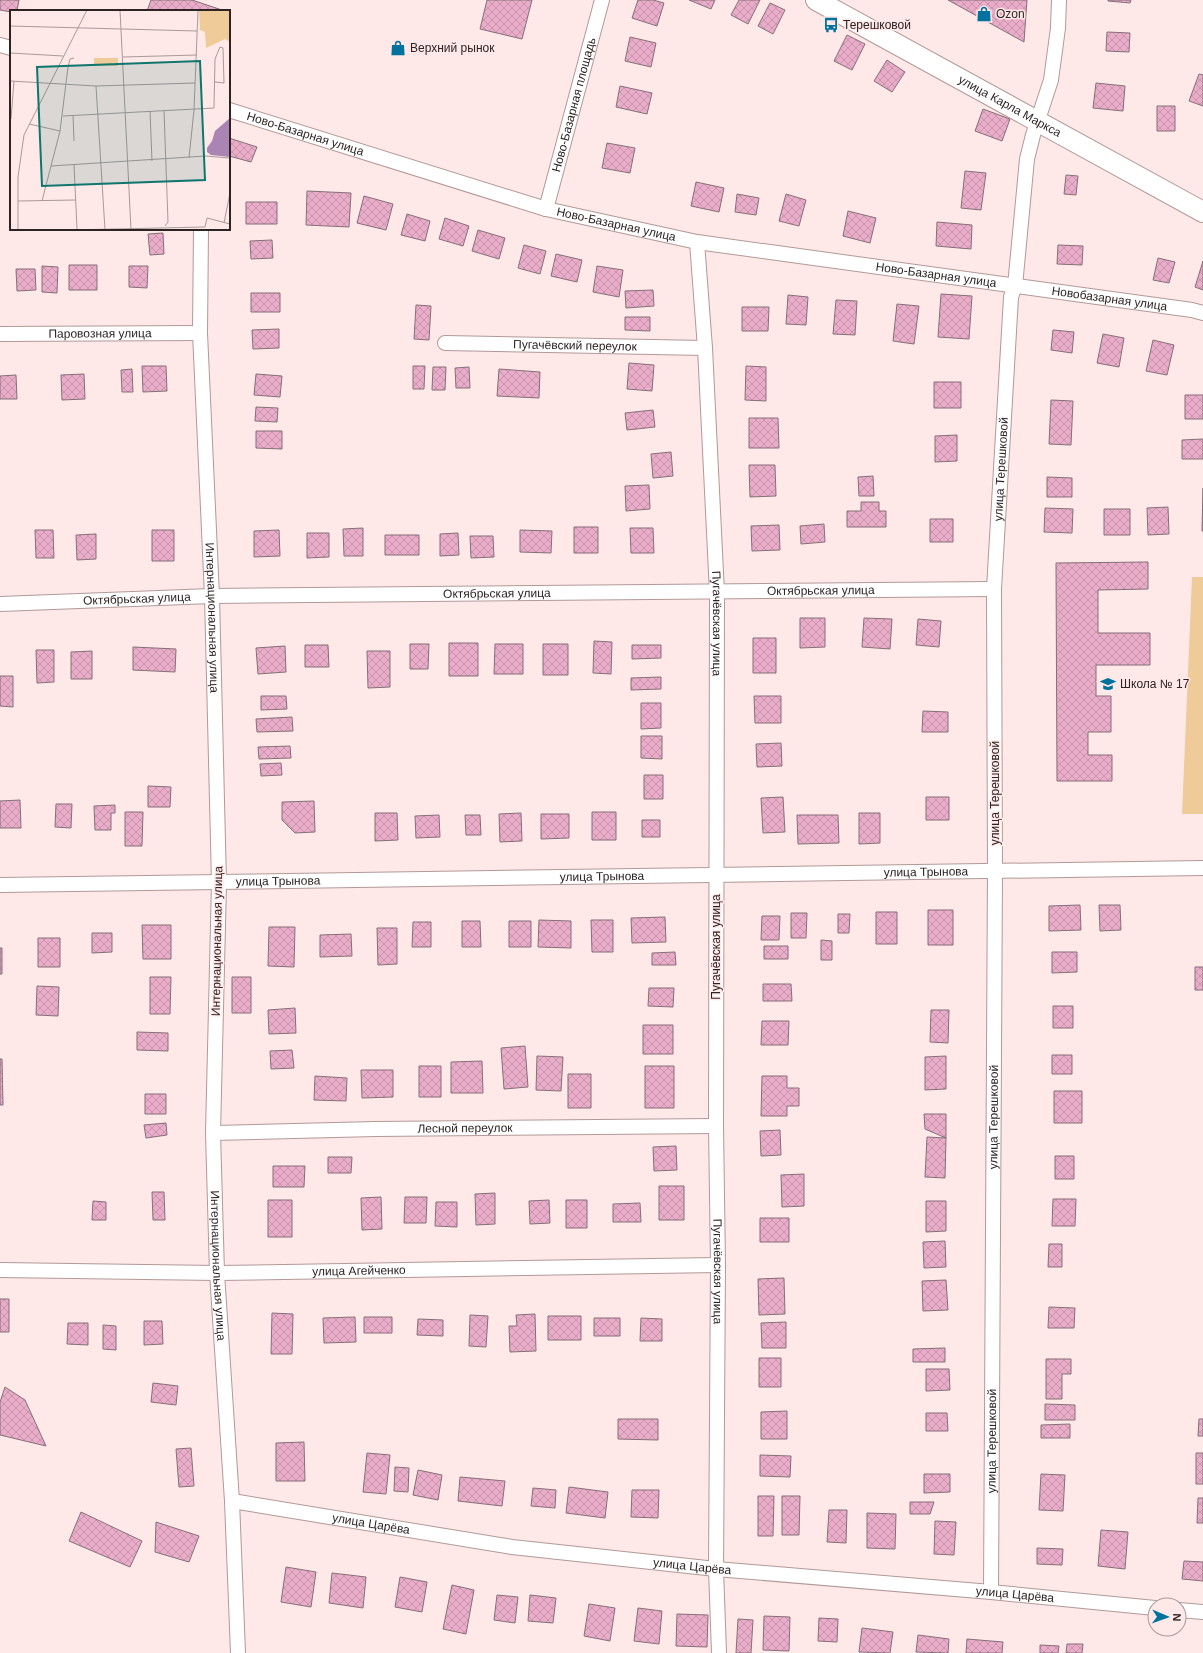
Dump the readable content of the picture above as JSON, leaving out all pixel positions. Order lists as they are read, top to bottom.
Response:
{
  "streets": {
    "street": [
      "Ново-Базарная площадь",
      "улица Карла Маркса",
      "Ново-Базарная улица",
      "Новобазарная улица",
      "Паровозная улица",
      "Пугачёвский переулок",
      "улица Терешковой",
      "Октябрьская улица",
      "Интернациональная улица",
      "Пугачёвская улица",
      "улица Трынова",
      "Лесной переулок",
      "улица Агейченко",
      "улица Царёва"
    ]
  },
  "crossings": [
    ["Ново-Базарная площадь", "Ново-Базарная улица"],
    ["улица Карла Маркса", "улица Терешковой"],
    ["Ново-Базарная улица", "Новобазарная улица"],
    ["Ново-Базарная улица", "улица Терешковой"],
    ["Ново-Базарная улица", "Пугачёвская улица"],
    ["Новобазарная улица", "улица Терешковой"],
    ["Паровозная улица", "Интернациональная улица"],
    ["Пугачёвский переулок", "Пугачёвская улица"],
    ["улица Терешковой", "Октябрьская улица"],
    ["улица Терешковой", "улица Трынова"],
    ["улица Терешковой", "улица Царёва"],
    ["Октябрьская улица", "Интернациональная улица"],
    ["Октябрьская улица", "Пугачёвская улица"],
    ["Интернациональная улица", "улица Трынова"],
    ["Интернациональная улица", "Лесной переулок"],
    ["Интернациональная улица", "улица Агейченко"],
    ["Интернациональная улица", "улица Царёва"],
    ["Пугачёвская улица", "улица Трынова"],
    ["Пугачёвская улица", "Лесной переулок"],
    ["Пугачёвская улица", "улица Агейченко"],
    ["Пугачёвская улица", "улица Царёва"]
  ],
  "places": {
    "shop": ["Ozon", "Верхний рынок"],
    "bus stop": ["Терешковой"],
    "school or university": ["Школа № 17"]
  },
  "north": "right"
}
